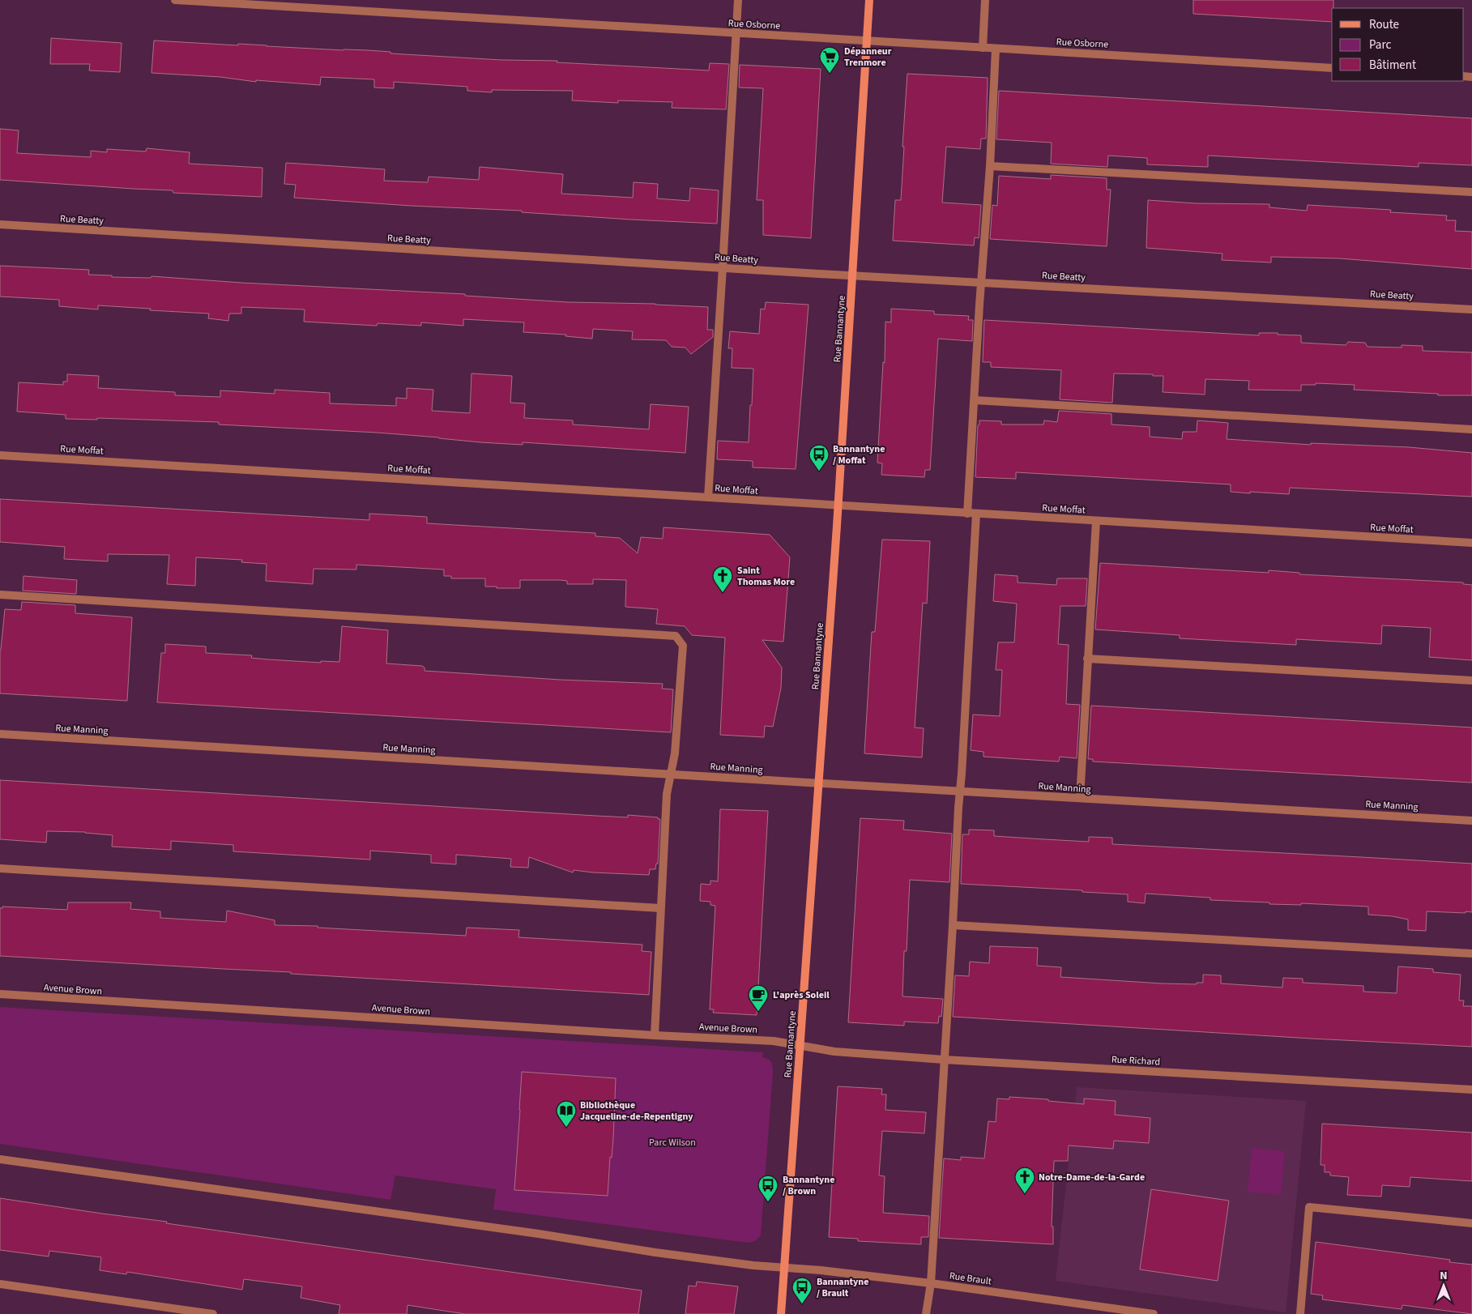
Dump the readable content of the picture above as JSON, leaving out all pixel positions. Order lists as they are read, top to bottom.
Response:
{
  "streets": {
    "street": [
      "Rue Osborne",
      "Rue Beatty",
      "Rue Bannantyne",
      "Rue Moffat",
      "Rue Manning",
      "Avenue Brown",
      "Rue Richard",
      "Rue Brault"
    ]
  },
  "crossings": [
    ["Rue Osborne", "Rue Bannantyne"],
    ["Rue Beatty", "Rue Bannantyne"],
    ["Rue Bannantyne", "Rue Moffat"],
    ["Rue Bannantyne", "Rue Manning"],
    ["Rue Bannantyne", "Avenue Brown"],
    ["Rue Bannantyne", "Rue Richard"],
    ["Rue Bannantyne", "Rue Brault"],
    ["Avenue Brown", "Rue Richard"]
  ],
  "parks": ["Parc Wilson"],
  "places": {
    "supermarket": ["Dépanneur Trenmore"],
    "bus stop": ["Bannantyne / Moffat", "Bannantyne / Brown", "Bannantyne / Brault"],
    "church": ["Saint Thomas More", "Notre-Dame-de-la-Garde"],
    "cafe": ["L'après Soleil"],
    "library": ["Bibliothèque Jacqueline-de-Repentigny"]
  },
  "legend": ["Route", "Parc", "Bâtiment"],
  "north": "top"
}
